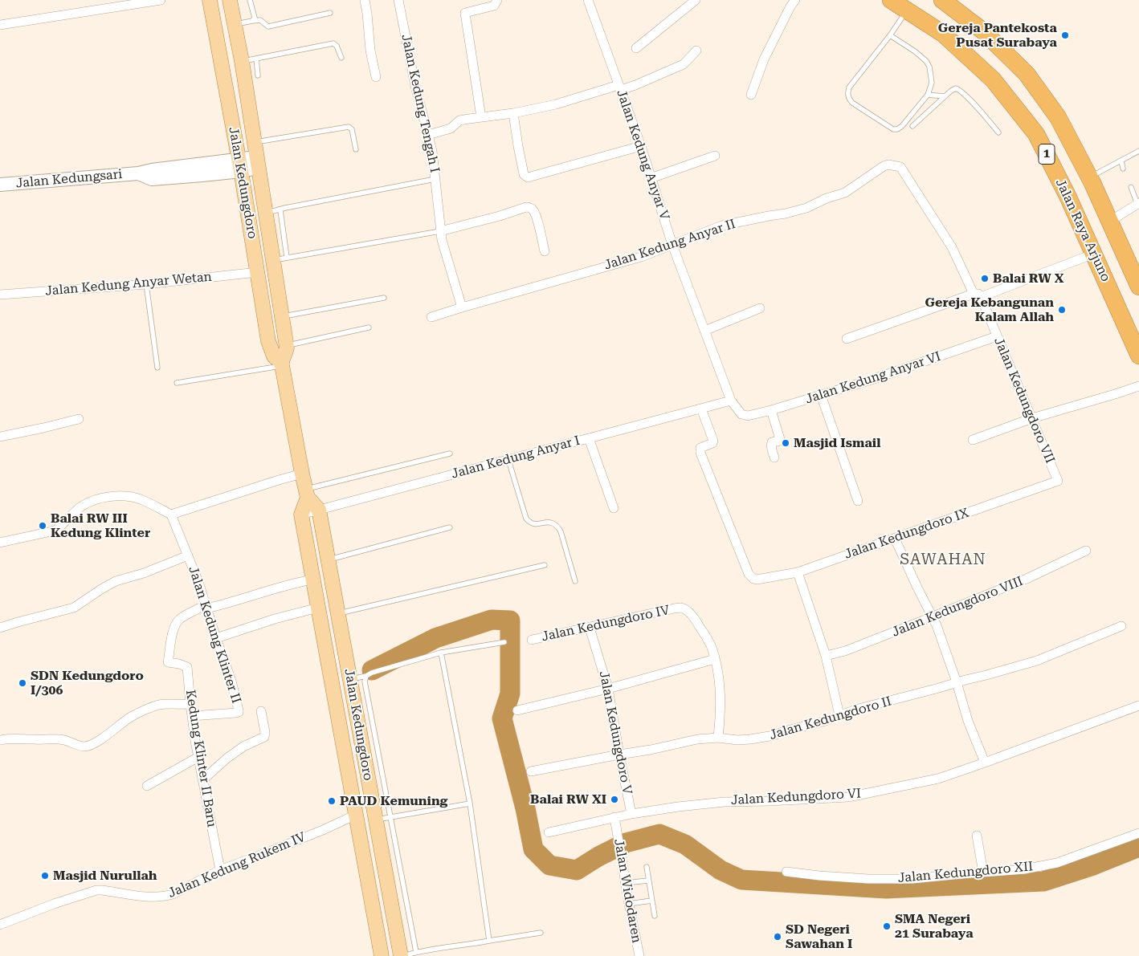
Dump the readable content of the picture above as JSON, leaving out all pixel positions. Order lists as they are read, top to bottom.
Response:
{
  "streets": {
    "highway": ["1", "Jalan Raya Arjuno"],
    "main road": ["Jalan Kedungdoro"],
    "street": [
      "Jalan Kedung Tengah I",
      "Jalan Kedung Anyar V",
      "Jalan Kedungsari",
      "Jalan Kedung Anyar II",
      "Jalan Kedung Anyar Wetan",
      "Jalan Kedung Anyar VI",
      "Jalan Kedungdoro VII",
      "Jalan Kedung Anyar I",
      "Jalan Kedungdoro IX",
      "Jalan Kedungdoro VIII",
      "Jalan Kedungdoro IV",
      "Jalan Kedung Klinter II",
      "Jalan Kedungdoro II",
      "Jalan Kedungdoro V",
      "Kedung Klinter II Baru",
      "Jalan Kedungdoro VI",
      "Jalan Kedung Rukem IV",
      "Jalan Kedungdoro XII",
      "Jalan Widodaren"
    ]
  },
  "crossings": [
    ["Jalan Kedung Tengah I", "Jalan Kedung Anyar II"],
    ["Jalan Kedung Anyar V", "Jalan Kedung Anyar II"],
    ["Jalan Kedung Anyar V", "Jalan Kedung Anyar VI"],
    ["Jalan Kedung Anyar V", "Jalan Kedung Anyar I"],
    ["Jalan Kedungsari", "Jalan Kedungdoro"],
    ["Jalan Kedungdoro", "Jalan Kedung Anyar Wetan"],
    ["Jalan Kedungdoro", "Jalan Kedung Anyar I"],
    ["Jalan Kedungdoro", "Jalan Kedung Rukem IV"],
    ["Jalan Kedung Anyar II", "Jalan Kedungdoro VII"],
    ["Jalan Kedung Anyar VI", "Jalan Kedungdoro VII"],
    ["Jalan Kedungdoro VII", "Jalan Kedungdoro IX"],
    ["Jalan Kedung Anyar I", "Jalan Kedungdoro IX"],
    ["Jalan Kedungdoro IV", "Jalan Kedungdoro II"],
    ["Jalan Kedungdoro IV", "Jalan Kedungdoro V"],
    ["Jalan Kedung Klinter II", "Kedung Klinter II Baru"],
    ["Jalan Kedungdoro II", "Jalan Kedungdoro V"],
    ["Jalan Kedungdoro V", "Jalan Kedungdoro VI"],
    ["Kedung Klinter II Baru", "Jalan Kedung Rukem IV"]
  ],
  "districts": ["SAWAHAN"],
  "places": [
    "Gereja Pantekosta Pusat Surabaya",
    "Balai RW X",
    "Gereja Kebangunan Kalam Allah",
    "Masjid Ismail",
    "Balai RW III Kedung Klinter",
    "SDN Kedungdoro I/306",
    "Balai RW XI",
    "PAUD Kemuning",
    "Masjid Nurullah",
    "SMA Negeri 21 Surabaya",
    "SD Negeri Sawahan I"
  ]
}
